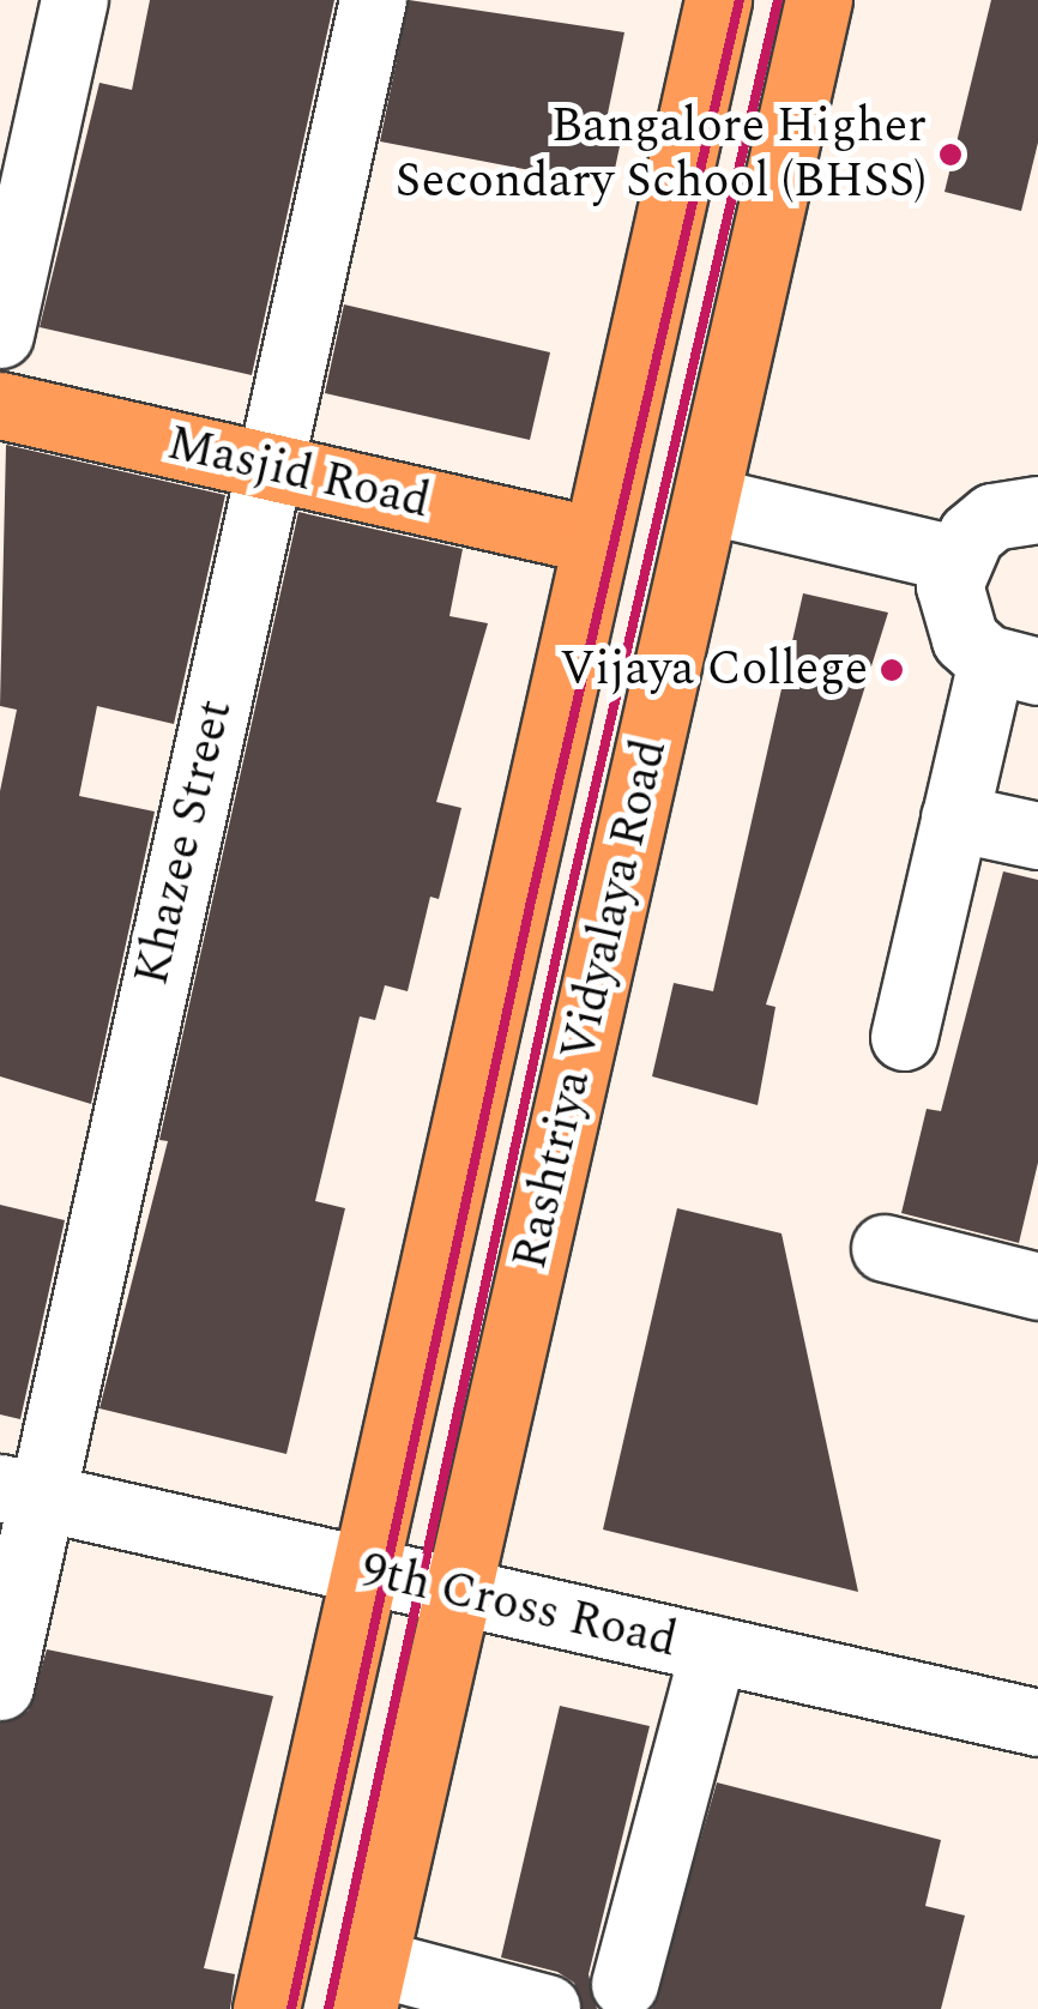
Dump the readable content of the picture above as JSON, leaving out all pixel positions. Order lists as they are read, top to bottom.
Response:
{
  "streets": {
    "main road": ["Masjid Road", "Rashtriya Vidyalaya Road"],
    "street": ["Khazee Street", "9th Cross Road"]
  },
  "crossings": [
    ["Masjid Road", "Khazee Street"],
    ["Masjid Road", "Rashtriya Vidyalaya Road"],
    ["Khazee Street", "9th Cross Road"],
    ["Rashtriya Vidyalaya Road", "9th Cross Road"]
  ],
  "places": ["Bangalore Higher Secondary School (BHSS)", "Vijaya College"]
}
